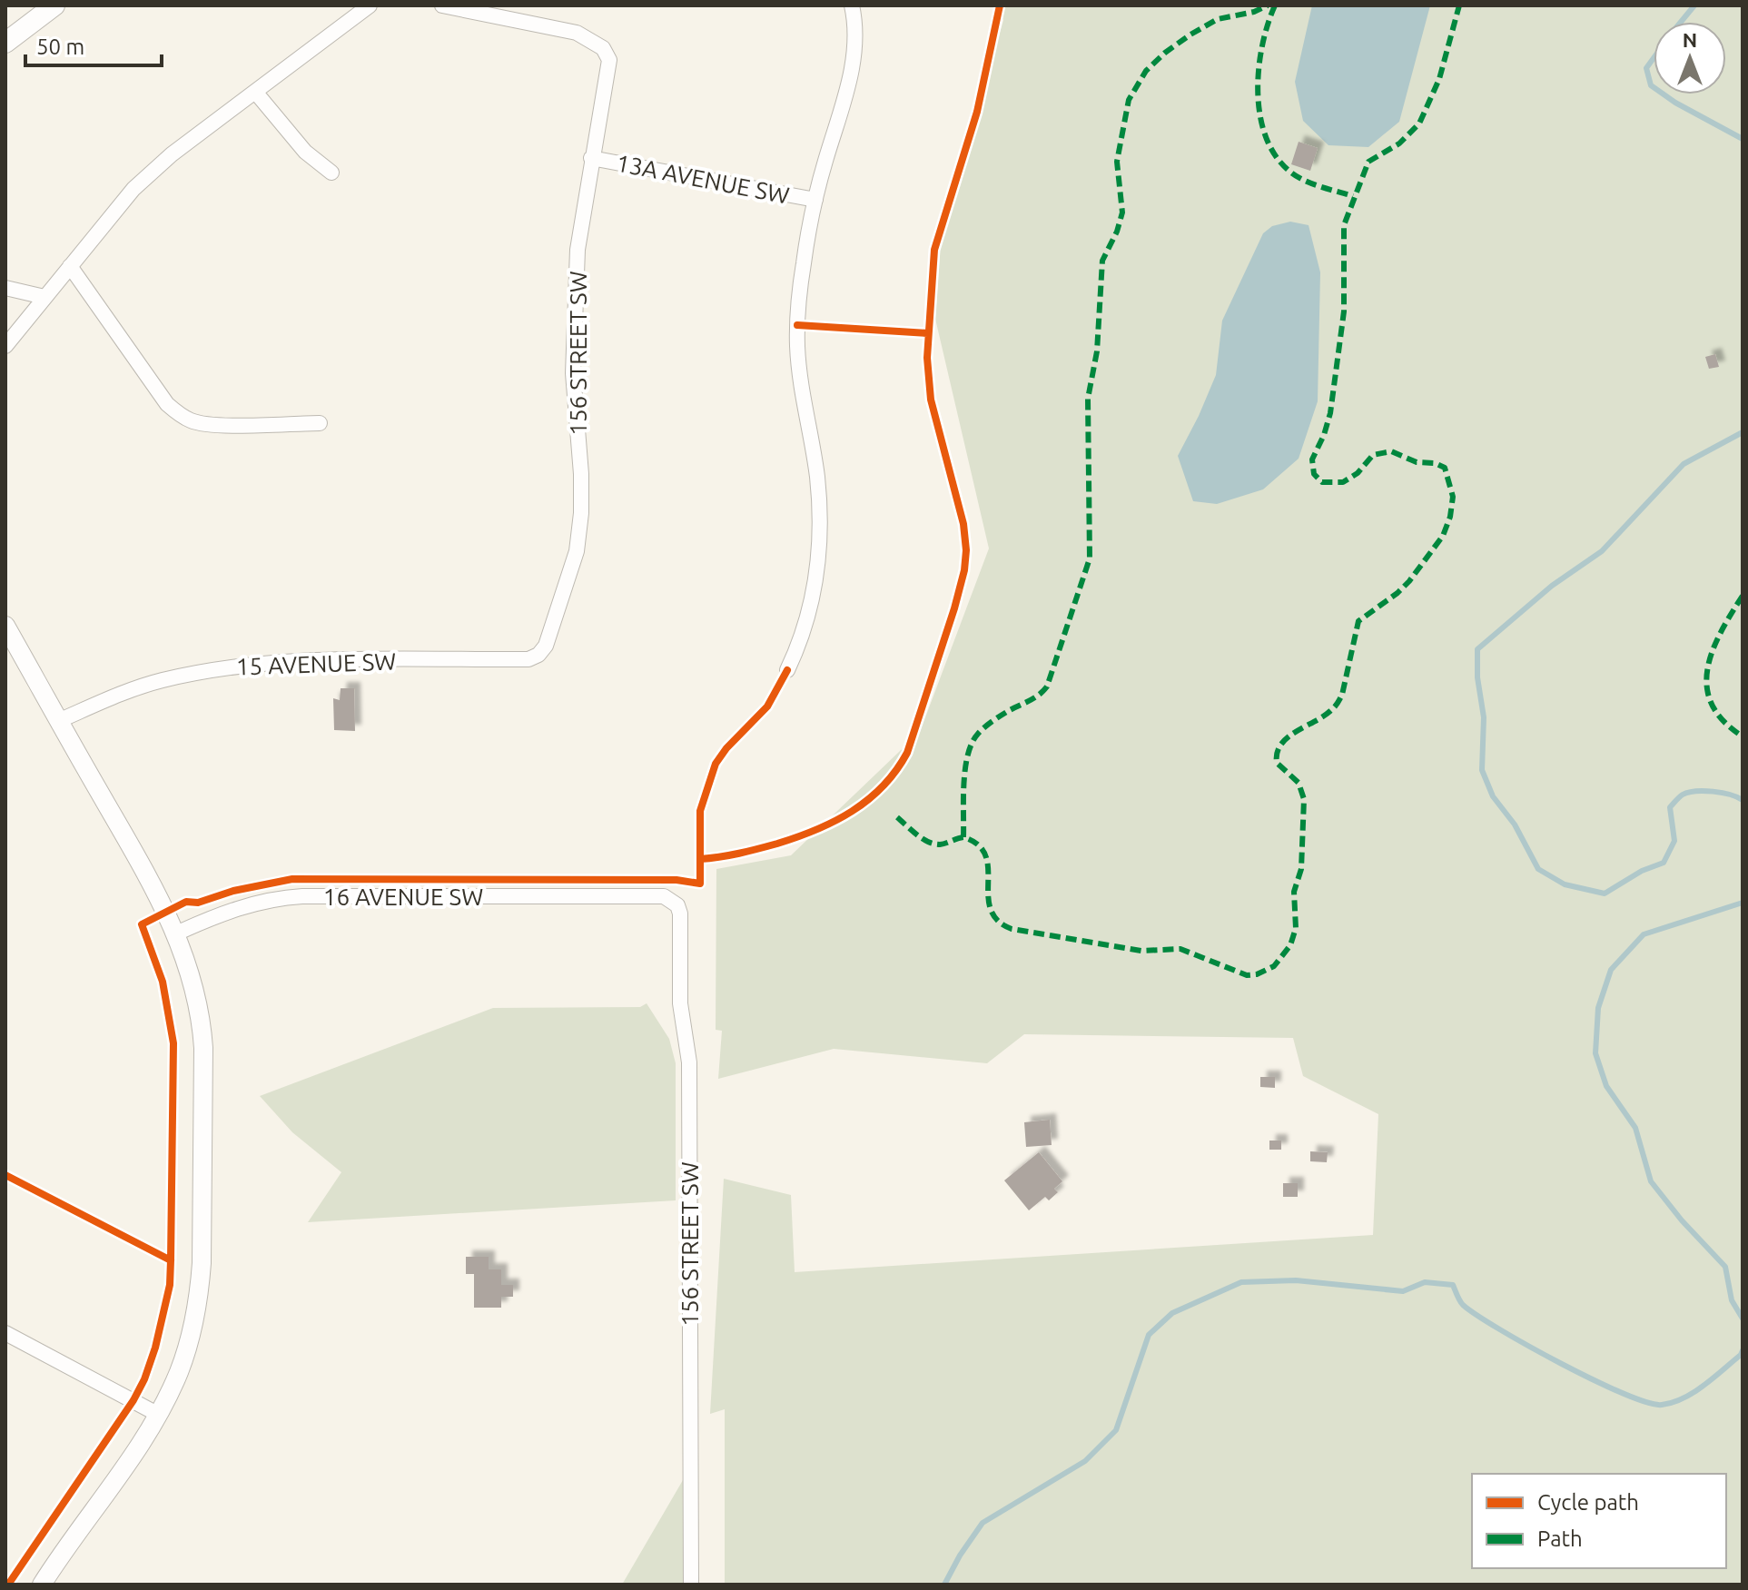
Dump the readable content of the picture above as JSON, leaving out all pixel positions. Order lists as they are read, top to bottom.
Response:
{
  "streets": {
    "street": [
      "13A AVENUE SW",
      "156 STREET SW",
      "15 AVENUE SW",
      "16 AVENUE SW"
    ]
  },
  "crossings": [
    ["13A AVENUE SW", "156 STREET SW"],
    ["156 STREET SW", "15 AVENUE SW"],
    ["156 STREET SW", "16 AVENUE SW"]
  ],
  "legend": ["Cycle path", "Path"],
  "scale_bar": "50 m",
  "north": "top"
}
